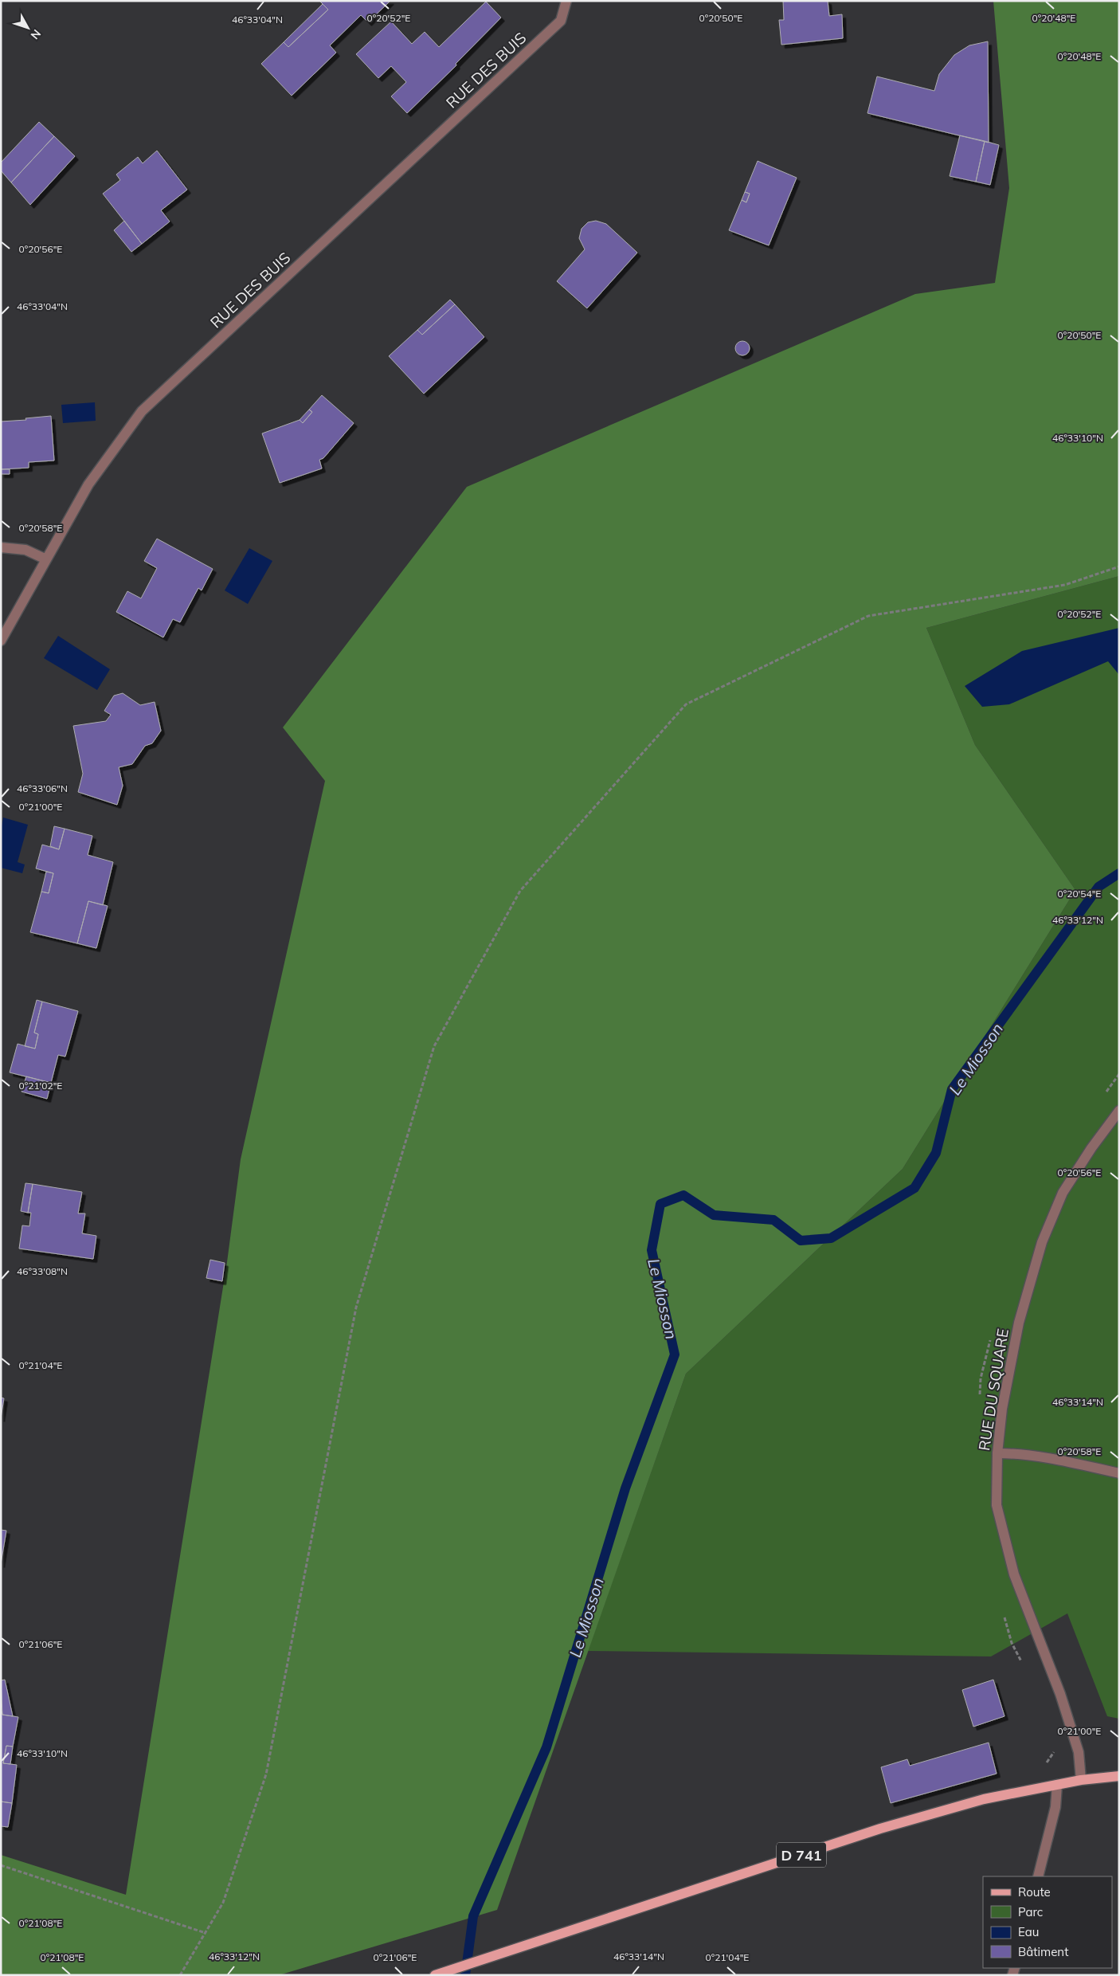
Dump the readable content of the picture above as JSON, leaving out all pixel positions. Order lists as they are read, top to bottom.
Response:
{
  "streets": {
    "main road": ["D 741"],
    "street": ["RUE DES BUIS", "RUE DU SQUARE"]
  },
  "crossings": [
    ["RUE DU SQUARE", "D 741"]
  ],
  "water": ["Le Miosson"],
  "legend": [
    "Route",
    "Parc",
    "Eau",
    "Bâtiment"
  ],
  "north": "bottom right",
  "coordinates": [
    "0°20'48\"E",
    "0°20'52\"E",
    "0°20'50\"E",
    "46°33'04\"N",
    "0°20'56\"E",
    "46°33'10\"N",
    "0°20'58\"E",
    "46°33'06\"N",
    "0°21'00\"E",
    "0°20'54\"E",
    "46°33'12\"N",
    "0°21'02\"E",
    "46°33'08\"N",
    "0°21'04\"E",
    "46°33'14\"N",
    "0°21'06\"E",
    "0°21'08\"E"
  ]
}
